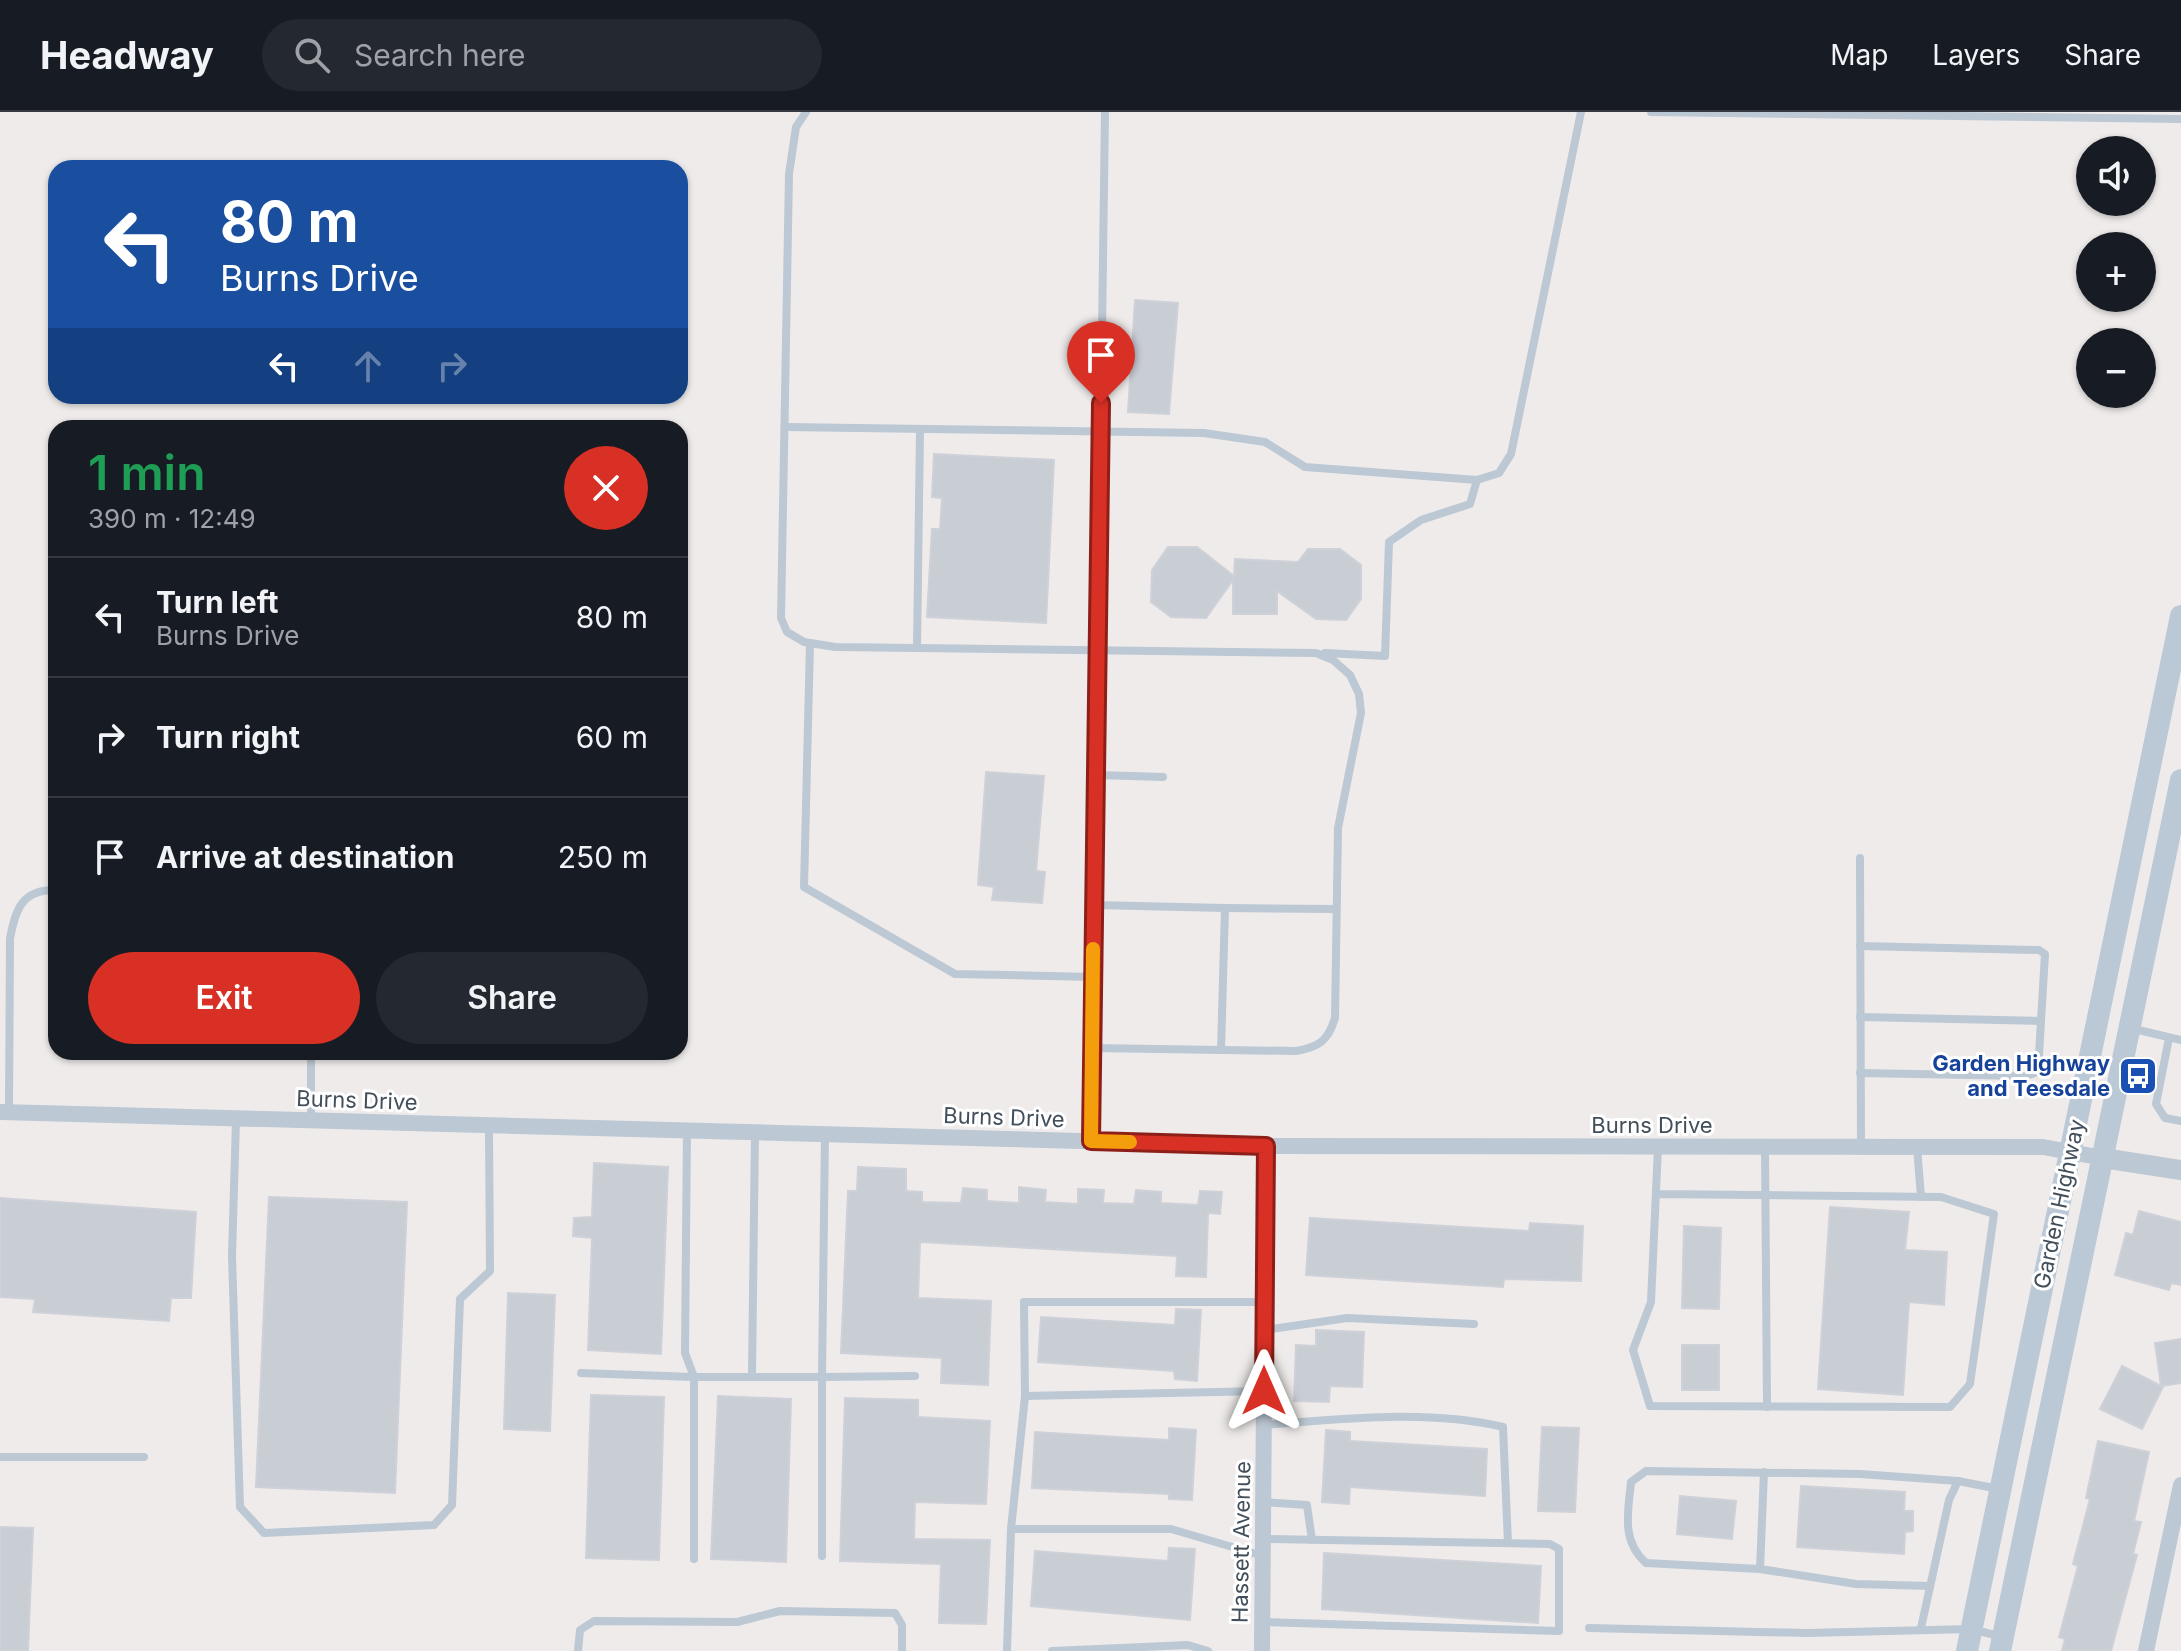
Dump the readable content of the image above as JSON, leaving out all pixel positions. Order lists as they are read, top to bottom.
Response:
{
  "streets": {
    "main road": ["Garden Highway"],
    "street": ["Burns Drive", "Hassett Avenue"]
  },
  "crossings": [
    ["Burns Drive", "Garden Highway"],
    ["Burns Drive", "Hassett Avenue"]
  ],
  "places": {
    "bus stop": ["Garden Highway and Teesdale"]
  },
  "page": {
    "header": "Headway",
    "search": "Search here",
    "nav": ["Map", "Layers", "Share"],
    "map_buttons": ["+", "−"],
    "turn": ["80 m", "Burns Drive"],
    "heading": ["1 min", "390 m · 12:49"],
    "list": [
      {
        "name": "Turn left",
        "note": "Burns Drive",
        "value": "80 m"
      },
      {
        "name": "Turn right",
        "value": "60 m"
      },
      {
        "name": "Arrive at destination",
        "value": "250 m"
      }
    ],
    "buttons": ["Exit", "Share"]
  }
}
